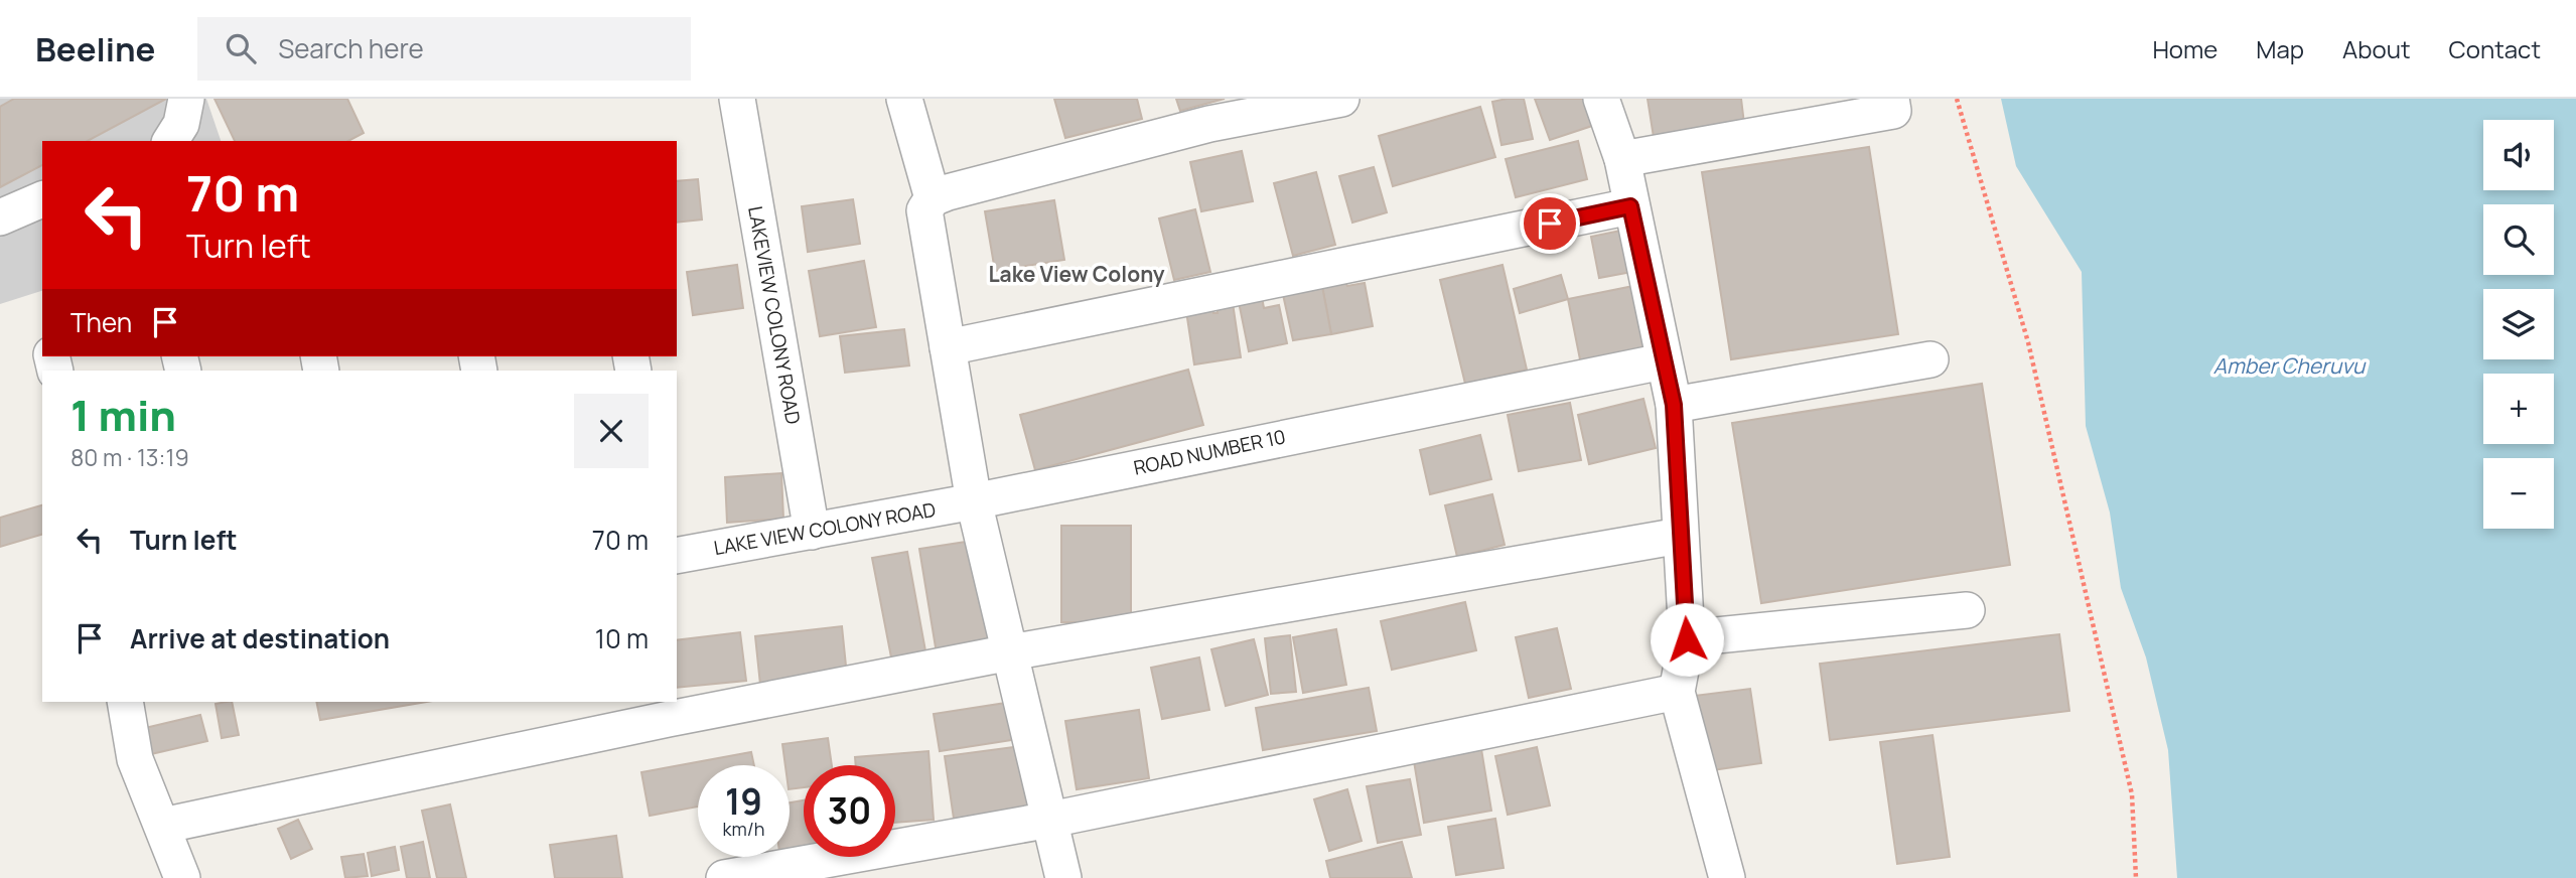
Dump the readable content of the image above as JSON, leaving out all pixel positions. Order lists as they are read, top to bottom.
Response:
{
  "streets": {
    "street": ["LAKEVIEW COLONY ROAD", "ROAD NUMBER 10", "LAKE VIEW COLONY ROAD"]
  },
  "crossings": [
    ["LAKEVIEW COLONY ROAD", "LAKE VIEW COLONY ROAD"],
    ["ROAD NUMBER 10", "LAKE VIEW COLONY ROAD"]
  ],
  "districts": ["Lake View Colony"],
  "water": ["Amber Cheruvu"],
  "page": {
    "header": "Beeline",
    "search": "Search here",
    "nav": [
      "Home",
      "Map",
      "About",
      "Contact"
    ],
    "map_buttons": ["+", "−"],
    "turn": ["70 m", "Turn left"],
    "then": "Then",
    "heading": ["1 min", "80 m · 13:19"],
    "list": [
      {
        "name": "Turn left",
        "value": "70 m"
      },
      {
        "name": "Arrive at destination",
        "value": "10 m"
      }
    ],
    "speed": "19 km/h",
    "limit": "30"
  }
}
